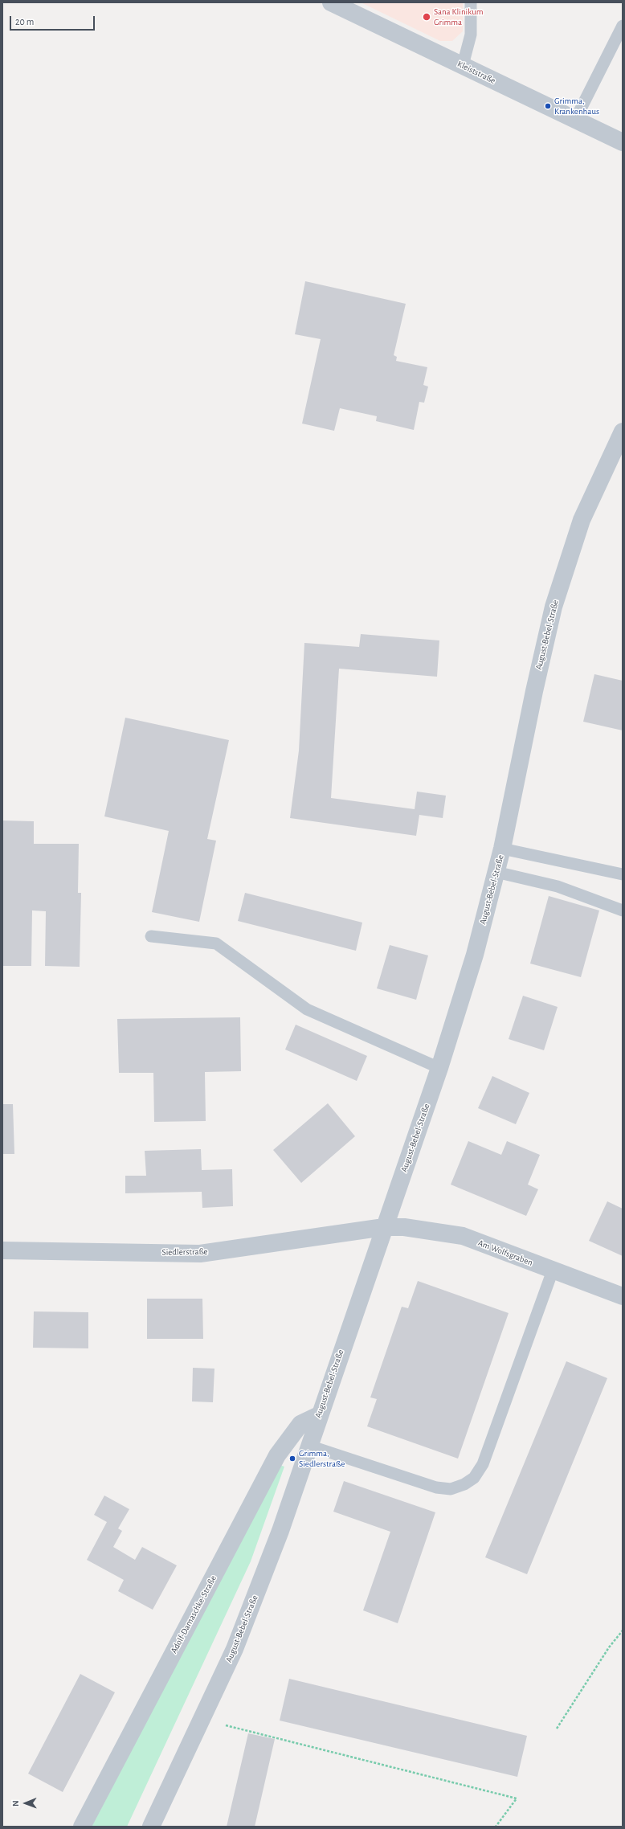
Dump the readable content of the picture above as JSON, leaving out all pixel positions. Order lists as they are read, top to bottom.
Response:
{
  "streets": {
    "street": [
      "Kleiststraße",
      "August-Bebel-Straße",
      "Siedlerstraße",
      "Am Wolfsgraben",
      "Adolf-Damaschke-Straße"
    ]
  },
  "crossings": [
    ["August-Bebel-Straße", "Siedlerstraße"],
    ["August-Bebel-Straße", "Am Wolfsgraben"],
    ["August-Bebel-Straße", "Adolf-Damaschke-Straße"],
    ["Siedlerstraße", "Am Wolfsgraben"]
  ],
  "places": ["Sana Klinikum Grimma", "Grimma, Krankenhaus", "Grimma, Siedlerstraße"],
  "scale_bar": "20 m",
  "north": "left"
}
